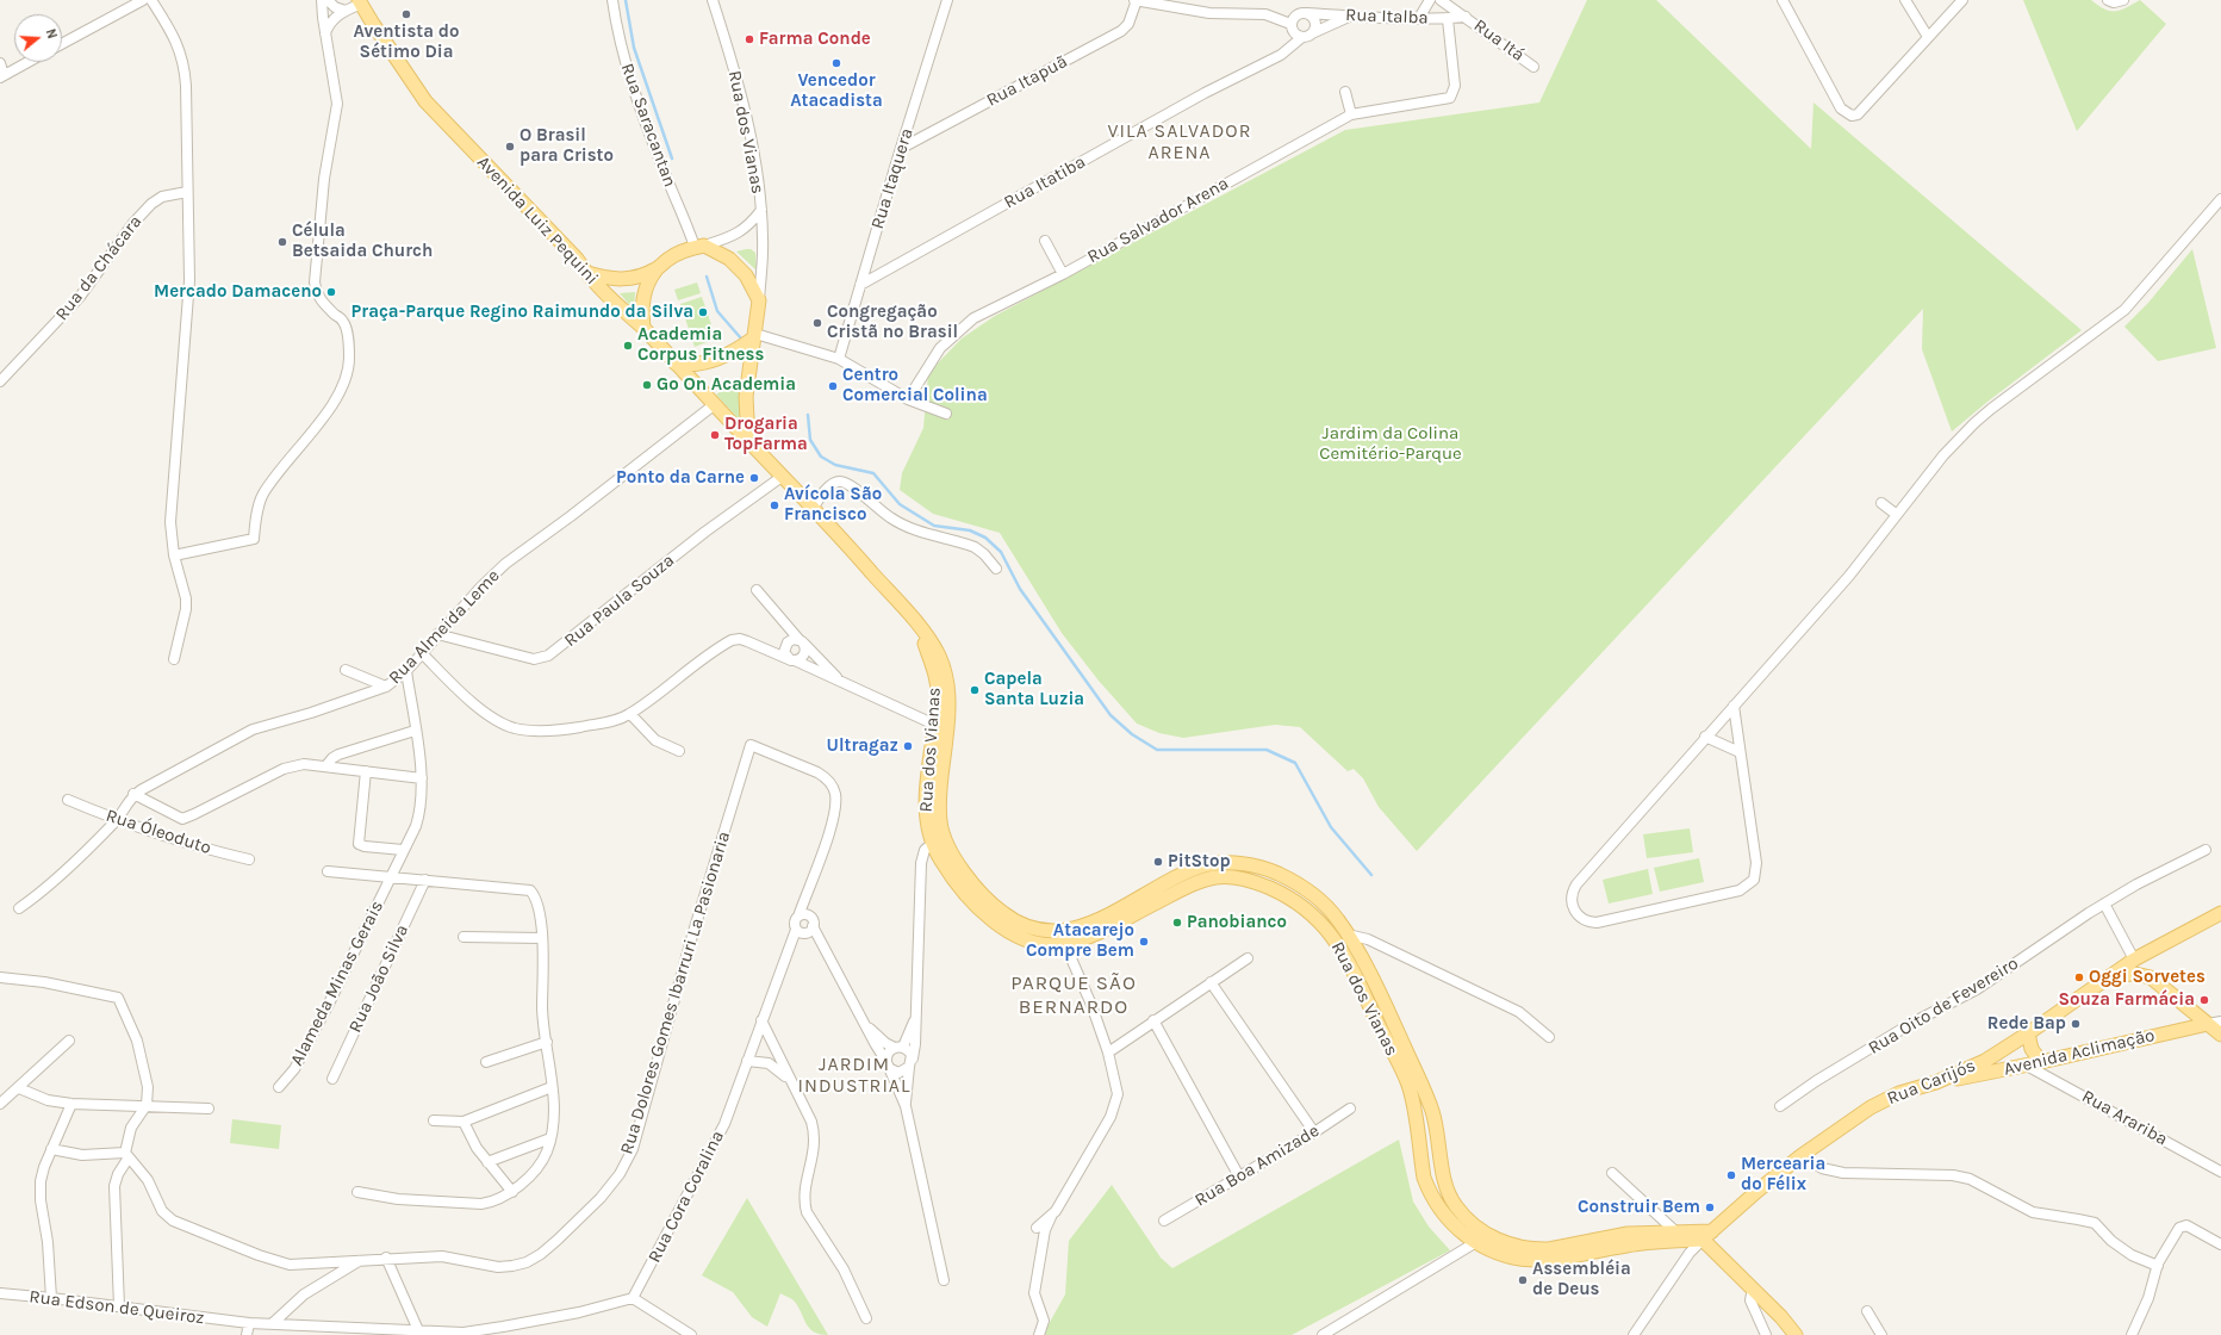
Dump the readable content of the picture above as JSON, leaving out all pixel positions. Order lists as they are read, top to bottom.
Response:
{
  "streets": {
    "main road": [
      "Rua dos Vianas",
      "Avenida Luiz Pequini",
      "Avenida Aclimação",
      "Rua Carijós"
    ],
    "street": [
      "Rua Italba",
      "Rua Itá",
      "Rua Itapuã",
      "Rua Saracantan",
      "Rua Itaquera",
      "Rua Itatiba",
      "Rua Salvador Arena",
      "Rua da Chácara",
      "Rua Paula Souza",
      "Rua Almeida Leme",
      "Rua Óleoduto",
      "Rua João Silva",
      "Alameda Minas Gerais",
      "Rua Dolores Gomes Ibarruri La Pasionaria",
      "Rua Oito de Fevereiro",
      "Rua Arariba",
      "Rua Boa Amizade",
      "Rua Cora Coralina",
      "Rua Edson de Queiroz"
    ]
  },
  "crossings": [
    ["Rua Italba", "Rua Itá"],
    ["Rua Italba", "Rua Itapuã"],
    ["Rua Italba", "Rua Itatiba"],
    ["Rua Italba", "Rua Salvador Arena"],
    ["Rua Itapuã", "Rua Itaquera"],
    ["Rua Saracantan", "Rua dos Vianas"],
    ["Rua Saracantan", "Avenida Luiz Pequini"],
    ["Rua dos Vianas", "Avenida Luiz Pequini"],
    ["Rua dos Vianas", "Rua Paula Souza"],
    ["Rua dos Vianas", "Rua Carijós"],
    ["Rua Itaquera", "Rua Itatiba"],
    ["Avenida Luiz Pequini", "Rua Almeida Leme"],
    ["Rua Paula Souza", "Rua Almeida Leme"],
    ["Rua Almeida Leme", "Rua Óleoduto"],
    ["Rua Almeida Leme", "Alameda Minas Gerais"],
    ["Rua Dolores Gomes Ibarruri La Pasionaria", "Rua Cora Coralina"],
    ["Avenida Aclimação", "Rua Carijós"],
    ["Avenida Aclimação", "Rua Arariba"]
  ],
  "districts": ["VILA SALVADOR ARENA", "PARQUE SÃO BERNARDO", "JARDIM INDUSTRIAL"],
  "parks": ["Jardim da Colina Cemitério-Parque"],
  "places": [
    "Aventista do Sétimo Dia",
    "Farma Conde",
    "Vencedor Atacadista",
    "O Brasil para Cristo",
    "Célula Betsaida Church",
    "Mercado Damaceno",
    "Praça-Parque Regino Raimundo da Silva",
    "Congregação Cristã no Brasil",
    "Academia Corpus Fitness",
    "Go On Academia",
    "Centro Comercial Colina",
    "Drogaria TopFarma",
    "Ponto da Carne",
    "Avícola São Francisco",
    "Capela Santa Luzia",
    "Ultragaz",
    "PitStop",
    "Panobianco",
    "Atacarejo Compre Bem",
    "Oggi Sorvetes",
    "Souza Farmácia",
    "Rede Bap",
    "Mercearia do Félix",
    "Construir Bem",
    "Assembléia de Deus"
  ],
  "north": "right"
}
